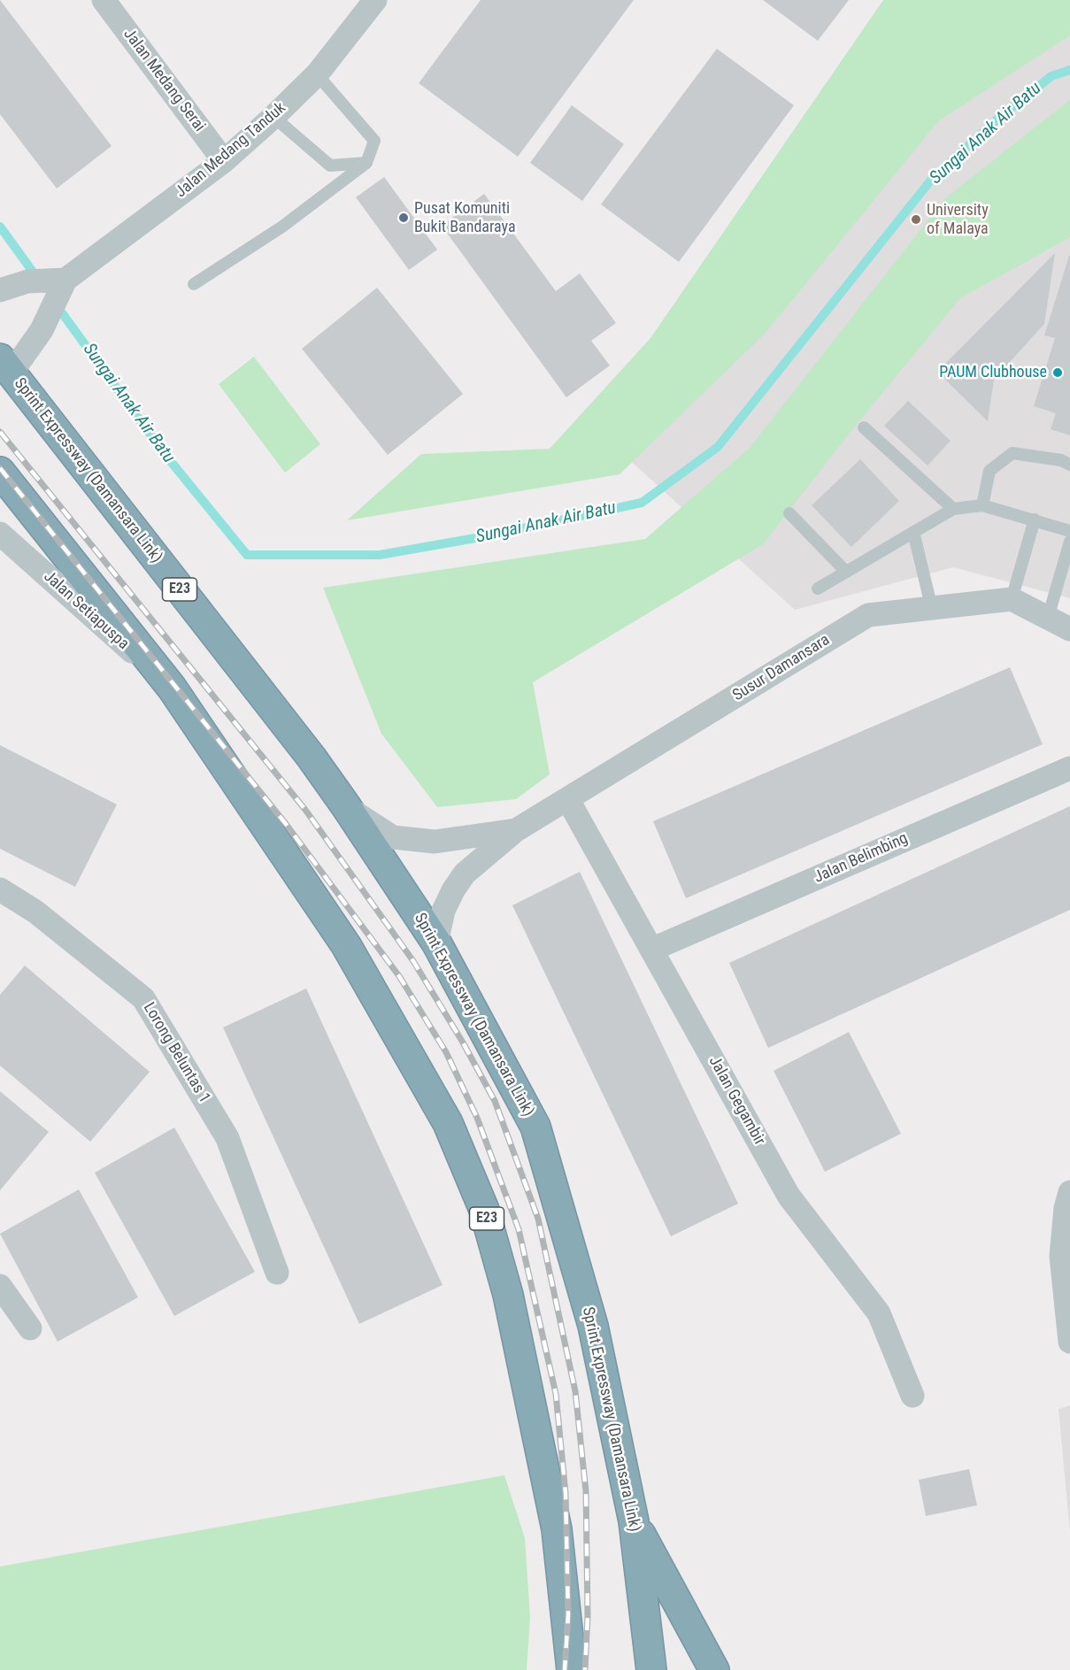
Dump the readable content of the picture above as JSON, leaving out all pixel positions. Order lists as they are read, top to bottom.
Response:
{
  "streets": {
    "highway": ["Sprint Expressway (Damansara Link)", "E23"],
    "street": [
      "Jalan Medang Serai",
      "Jalan Medang Tanduk",
      "Jalan Setiapuspa",
      "Susur Damansara",
      "Jalan Belimbing",
      "Lorong Beluntas 1",
      "Jalan Gegambir"
    ]
  },
  "crossings": [
    ["Jalan Medang Serai", "Jalan Medang Tanduk"],
    ["Jalan Medang Tanduk", "Sprint Expressway (Damansara Link)"],
    ["Sprint Expressway (Damansara Link)", "Susur Damansara"],
    ["E23", "Jalan Setiapuspa"],
    ["Susur Damansara", "Jalan Gegambir"],
    ["Jalan Belimbing", "Jalan Gegambir"]
  ],
  "water": ["Sungai Anak Air Batu"],
  "places": ["Pusat Komuniti Bukit Bandaraya", "University of Malaya", "PAUM Clubhouse"]
}
